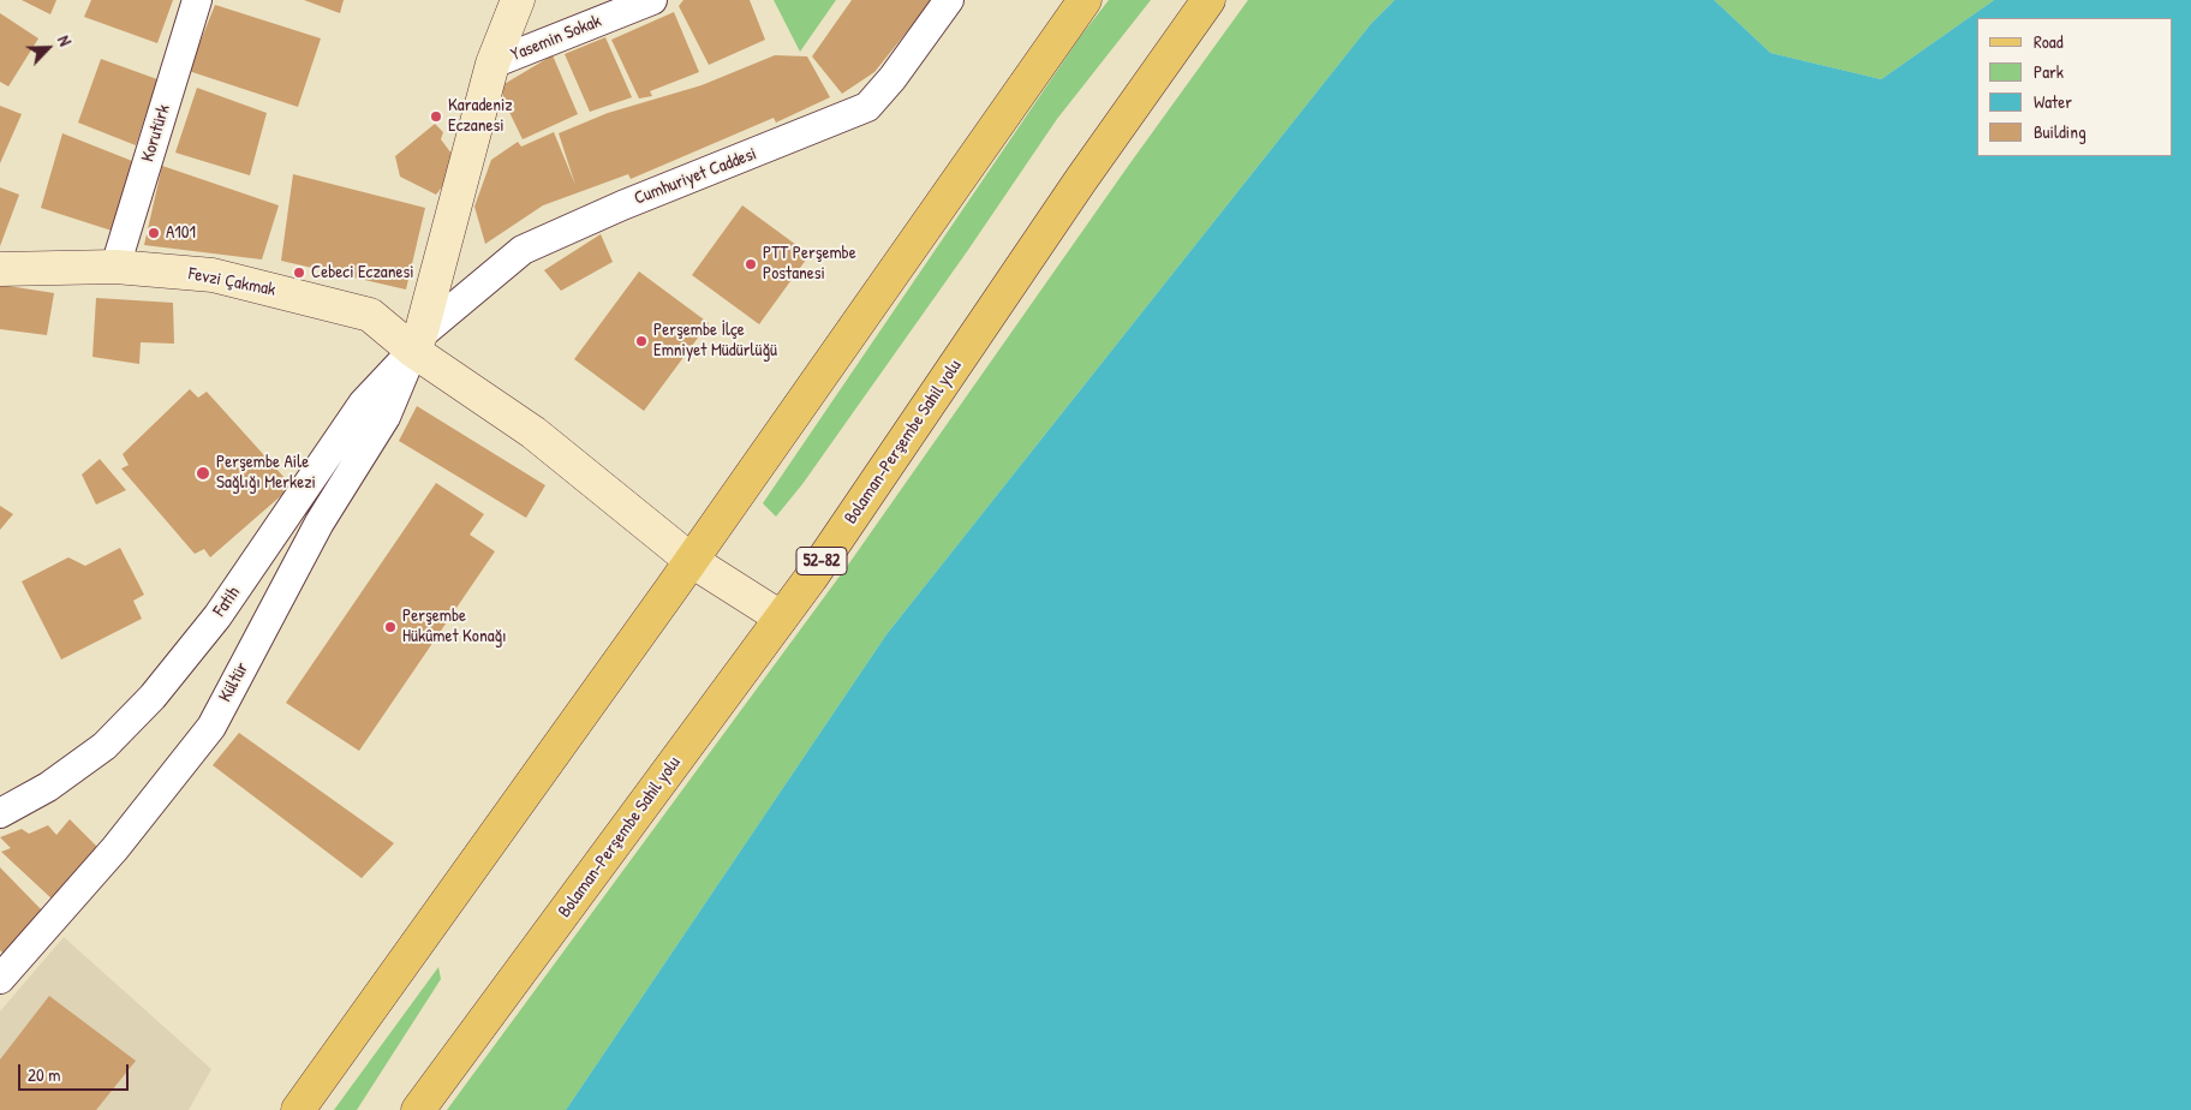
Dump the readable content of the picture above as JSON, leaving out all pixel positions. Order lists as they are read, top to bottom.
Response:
{
  "streets": {
    "main road": ["Bolaman-Perşembe Sahil yolu", "52-82"],
    "street": [
      "Yasemin Sokak",
      "Korutürk",
      "Cumhuriyet Caddesi",
      "Fevzi Çakmak",
      "Fatih",
      "Kültür"
    ]
  },
  "crossings": [
    ["Korutürk", "Fevzi Çakmak"],
    ["Cumhuriyet Caddesi", "Fevzi Çakmak"],
    ["Cumhuriyet Caddesi", "Fatih"],
    ["Cumhuriyet Caddesi", "Kültür"],
    ["Fevzi Çakmak", "Bolaman-Perşembe Sahil yolu"],
    ["Fevzi Çakmak", "Fatih"],
    ["Fevzi Çakmak", "Kültür"],
    ["Fatih", "Kültür"]
  ],
  "places": [
    "Karadeniz Eczanesi",
    "A101",
    "PTT Perşembe Postanesi",
    "Cebeci Eczanesi",
    "Perşembe İlçe Emniyet Müdürlüğü",
    "Perşembe Aile Sağlığı Merkezi",
    "Perşembe Hükûmet Konağı"
  ],
  "legend": [
    "Road",
    "Park",
    "Water",
    "Building"
  ],
  "scale_bar": "20 m",
  "north": "top right"
}
